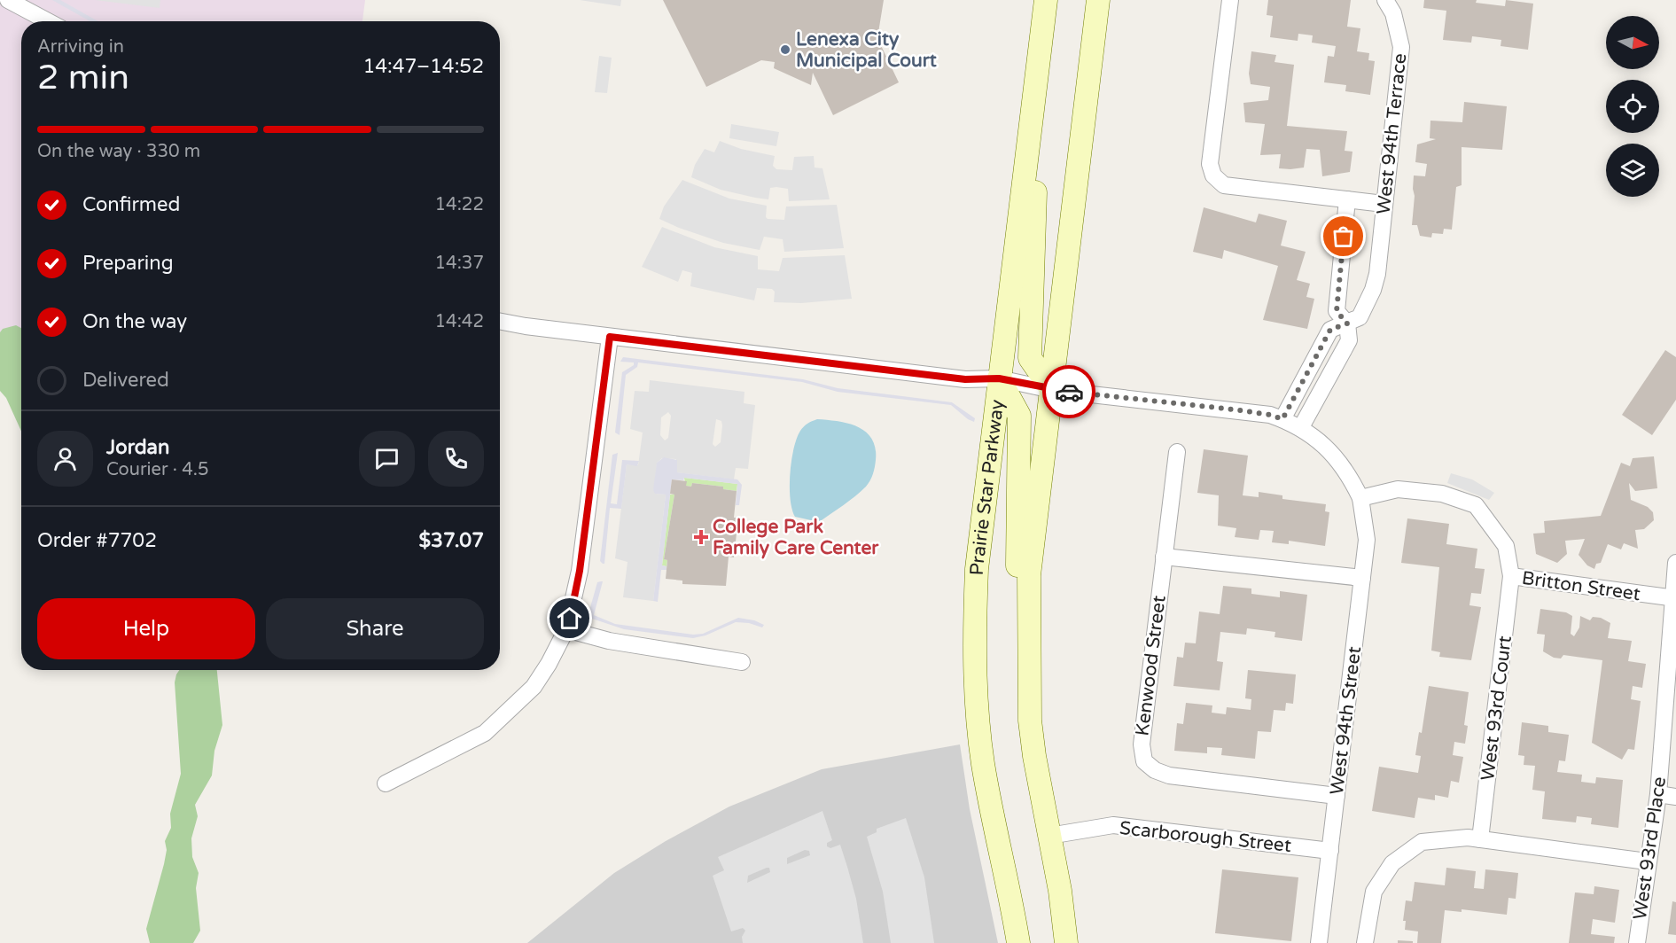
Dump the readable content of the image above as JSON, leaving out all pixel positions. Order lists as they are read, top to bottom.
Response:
{
  "streets": {
    "main road": ["Prairie Star Parkway"],
    "street": [
      "West 94th Terrace",
      "Britton Street",
      "Kenwood Street",
      "West 93rd Court",
      "West 94th Street",
      "Scarborough Street",
      "West 93rd Place"
    ]
  },
  "crossings": [
    ["Britton Street", "West 93rd Court"],
    ["Britton Street", "West 94th Street"],
    ["Britton Street", "West 93rd Place"],
    ["Kenwood Street", "West 94th Street"],
    ["West 94th Street", "Scarborough Street"]
  ],
  "places": {
    "other": ["Lenexa City Municipal Court"],
    "health": ["College Park Family Care Center"]
  },
  "north": "right",
  "page": {
    "heading": ["2 min", "Arriving in", "14:47–14:52"],
    "panel": [
      "Jordan",
      "Courier · 4.5",
      "Order #7702",
      "$37.07"
    ],
    "bar": "On the way · 330 m",
    "list": [
      ["Confirmed", "14:22"],
      ["Preparing", "14:37"],
      ["On the way", "14:42"],
      "Delivered"
    ],
    "buttons": ["Help", "Share"]
  }
}
